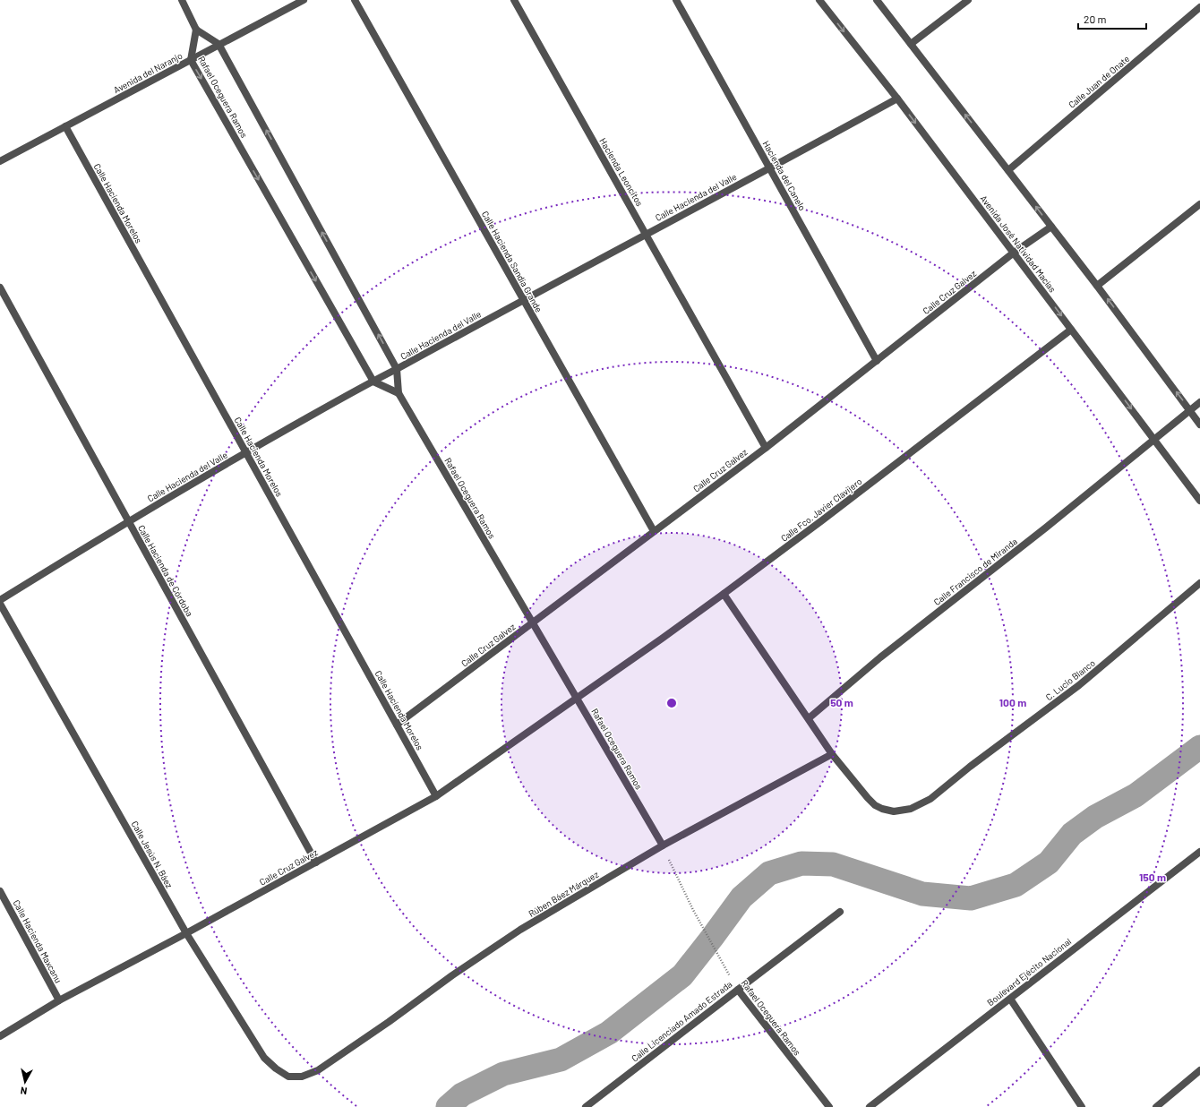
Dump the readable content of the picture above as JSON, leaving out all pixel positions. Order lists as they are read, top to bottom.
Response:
{
  "streets": {
    "street": [
      "Avenida del Naranjo",
      "Calle Juan de Onate",
      "Rafael Oceguera Ramos",
      "Hacienda Leoncitos",
      "Hacienda del Canelo",
      "Calle Hacienda del Valle",
      "Calle Hacienda Morelos",
      "Avenida José Natividad Macías",
      "Calle Hacienda Sandía Grande",
      "Calle Cruz Galvez",
      "Calle Fco. Javier Clavijero",
      "Calle Hacienda de Córdoba",
      "Calle Francisco de Miranda",
      "C. Lucio Blanco",
      "Calle Jesús N. Báez",
      "Rúben Báez Márquez",
      "Calle Hacienda Maxcanu",
      "Boulevard Ejécito Nacional",
      "Calle Licenciado Amado Estrada"
    ]
  },
  "crossings": [
    ["Avenida del Naranjo", "Rafael Oceguera Ramos"],
    ["Avenida del Naranjo", "Calle Hacienda Morelos"],
    ["Rafael Oceguera Ramos", "Calle Hacienda del Valle"],
    ["Rafael Oceguera Ramos", "Calle Cruz Galvez"],
    ["Rafael Oceguera Ramos", "Calle Fco. Javier Clavijero"],
    ["Rafael Oceguera Ramos", "Rúben Báez Márquez"],
    ["Rafael Oceguera Ramos", "Calle Licenciado Amado Estrada"],
    ["Hacienda Leoncitos", "Calle Hacienda del Valle"],
    ["Hacienda Leoncitos", "Calle Cruz Galvez"],
    ["Hacienda del Canelo", "Calle Hacienda del Valle"],
    ["Hacienda del Canelo", "Calle Cruz Galvez"],
    ["Calle Hacienda del Valle", "Calle Hacienda Morelos"],
    ["Calle Hacienda del Valle", "Avenida José Natividad Macías"],
    ["Calle Hacienda del Valle", "Calle Hacienda Sandía Grande"],
    ["Calle Hacienda del Valle", "Calle Hacienda de Córdoba"],
    ["Calle Hacienda Morelos", "Calle Cruz Galvez"],
    ["Avenida José Natividad Macías", "Calle Cruz Galvez"],
    ["Avenida José Natividad Macías", "Calle Fco. Javier Clavijero"],
    ["Avenida José Natividad Macías", "Calle Francisco de Miranda"],
    ["Calle Hacienda Sandía Grande", "Calle Cruz Galvez"],
    ["Calle Cruz Galvez", "Calle Fco. Javier Clavijero"],
    ["Calle Cruz Galvez", "Calle Hacienda de Córdoba"],
    ["Calle Cruz Galvez", "Calle Jesús N. Báez"],
    ["Calle Cruz Galvez", "Calle Hacienda Maxcanu"],
    ["Calle Fco. Javier Clavijero", "C. Lucio Blanco"],
    ["Calle Francisco de Miranda", "C. Lucio Blanco"],
    ["C. Lucio Blanco", "Rúben Báez Márquez"],
    ["Calle Jesús N. Báez", "Rúben Báez Márquez"]
  ],
  "scale_bar": "20 m",
  "north": "bottom",
  "rings": ["50 m", "100 m", "150 m"]
}
